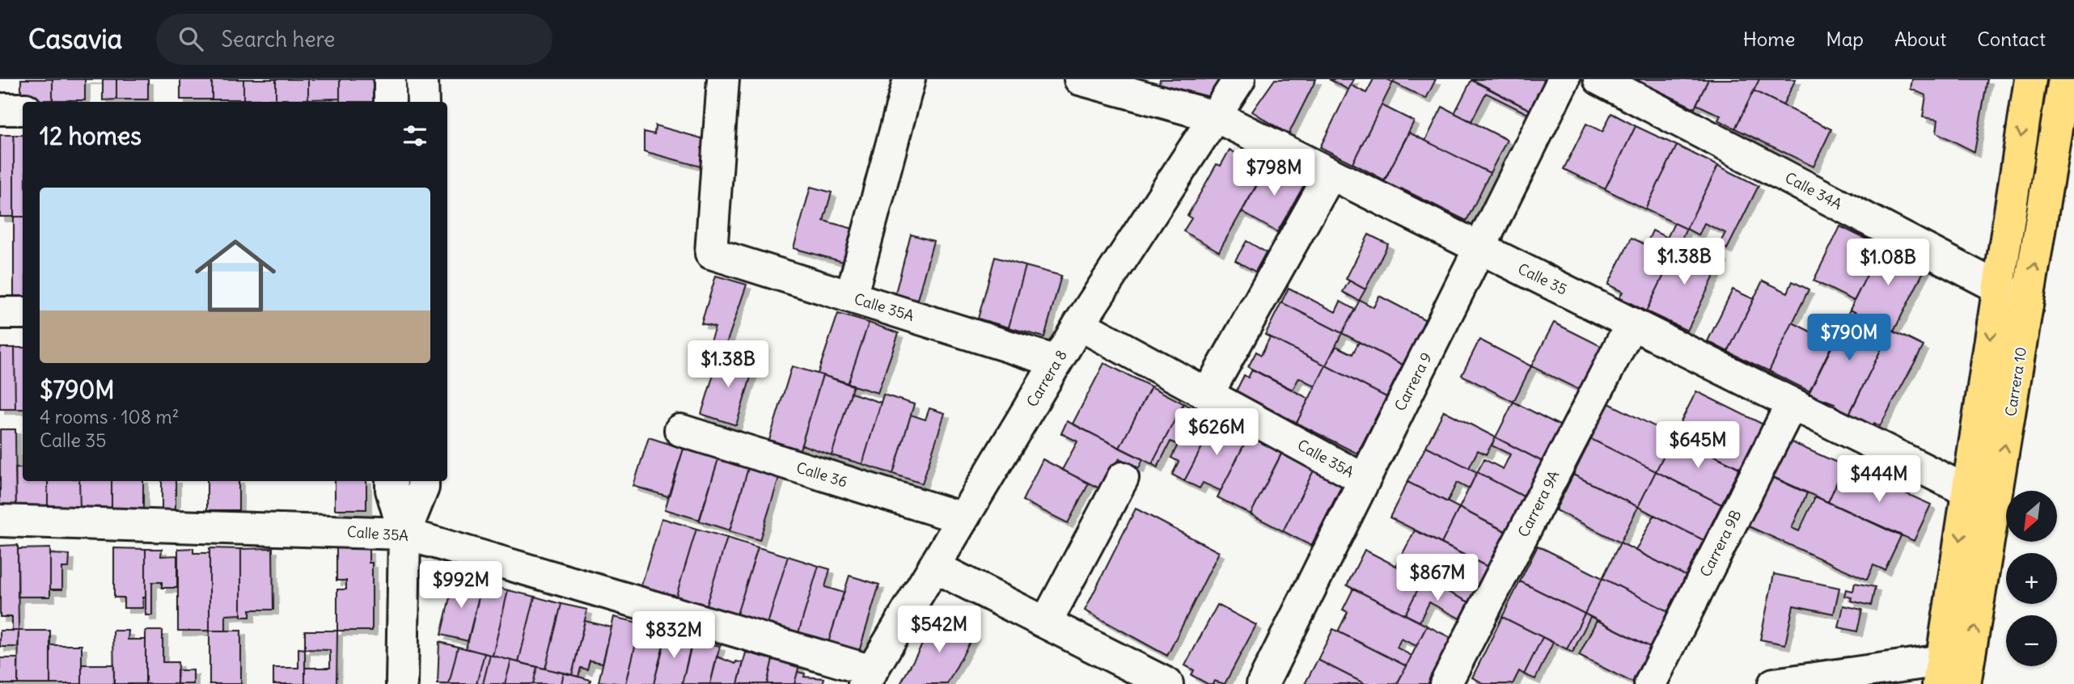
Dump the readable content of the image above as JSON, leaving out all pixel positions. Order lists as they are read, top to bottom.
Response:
{
  "streets": {
    "main road": ["Carrera 10"],
    "street": [
      "Calle 34A",
      "Calle 35",
      "Calle 35A",
      "Carrera 8",
      "Carrera 9",
      "Calle 36",
      "Carrera 9A",
      "Carrera 9B"
    ]
  },
  "crossings": [
    ["Calle 34A", "Carrera 10"],
    ["Calle 35", "Carrera 8"],
    ["Calle 35", "Carrera 9"],
    ["Calle 35", "Carrera 10"],
    ["Calle 35", "Carrera 9A"],
    ["Calle 35", "Carrera 9B"],
    ["Calle 35A", "Carrera 8"],
    ["Calle 35A", "Carrera 9"],
    ["Carrera 8", "Calle 36"]
  ],
  "north": "bottom left",
  "page": {
    "header": "Casavia",
    "search": "Search here",
    "nav": [
      "Home",
      "Map",
      "About",
      "Contact"
    ],
    "heading": "12 homes",
    "price": [
      "$798M",
      "$1.38B",
      "$1.08B",
      "$790M",
      "$1.38B",
      "$626M",
      "$645M",
      "$444M",
      "$867M",
      "$992M",
      "$542M",
      "$832M"
    ],
    "list": [
      {
        "name": "$790M",
        "note": "4 rooms · 108 m² · Calle 35"
      }
    ],
    "map_buttons": ["+", "−"]
  }
}
